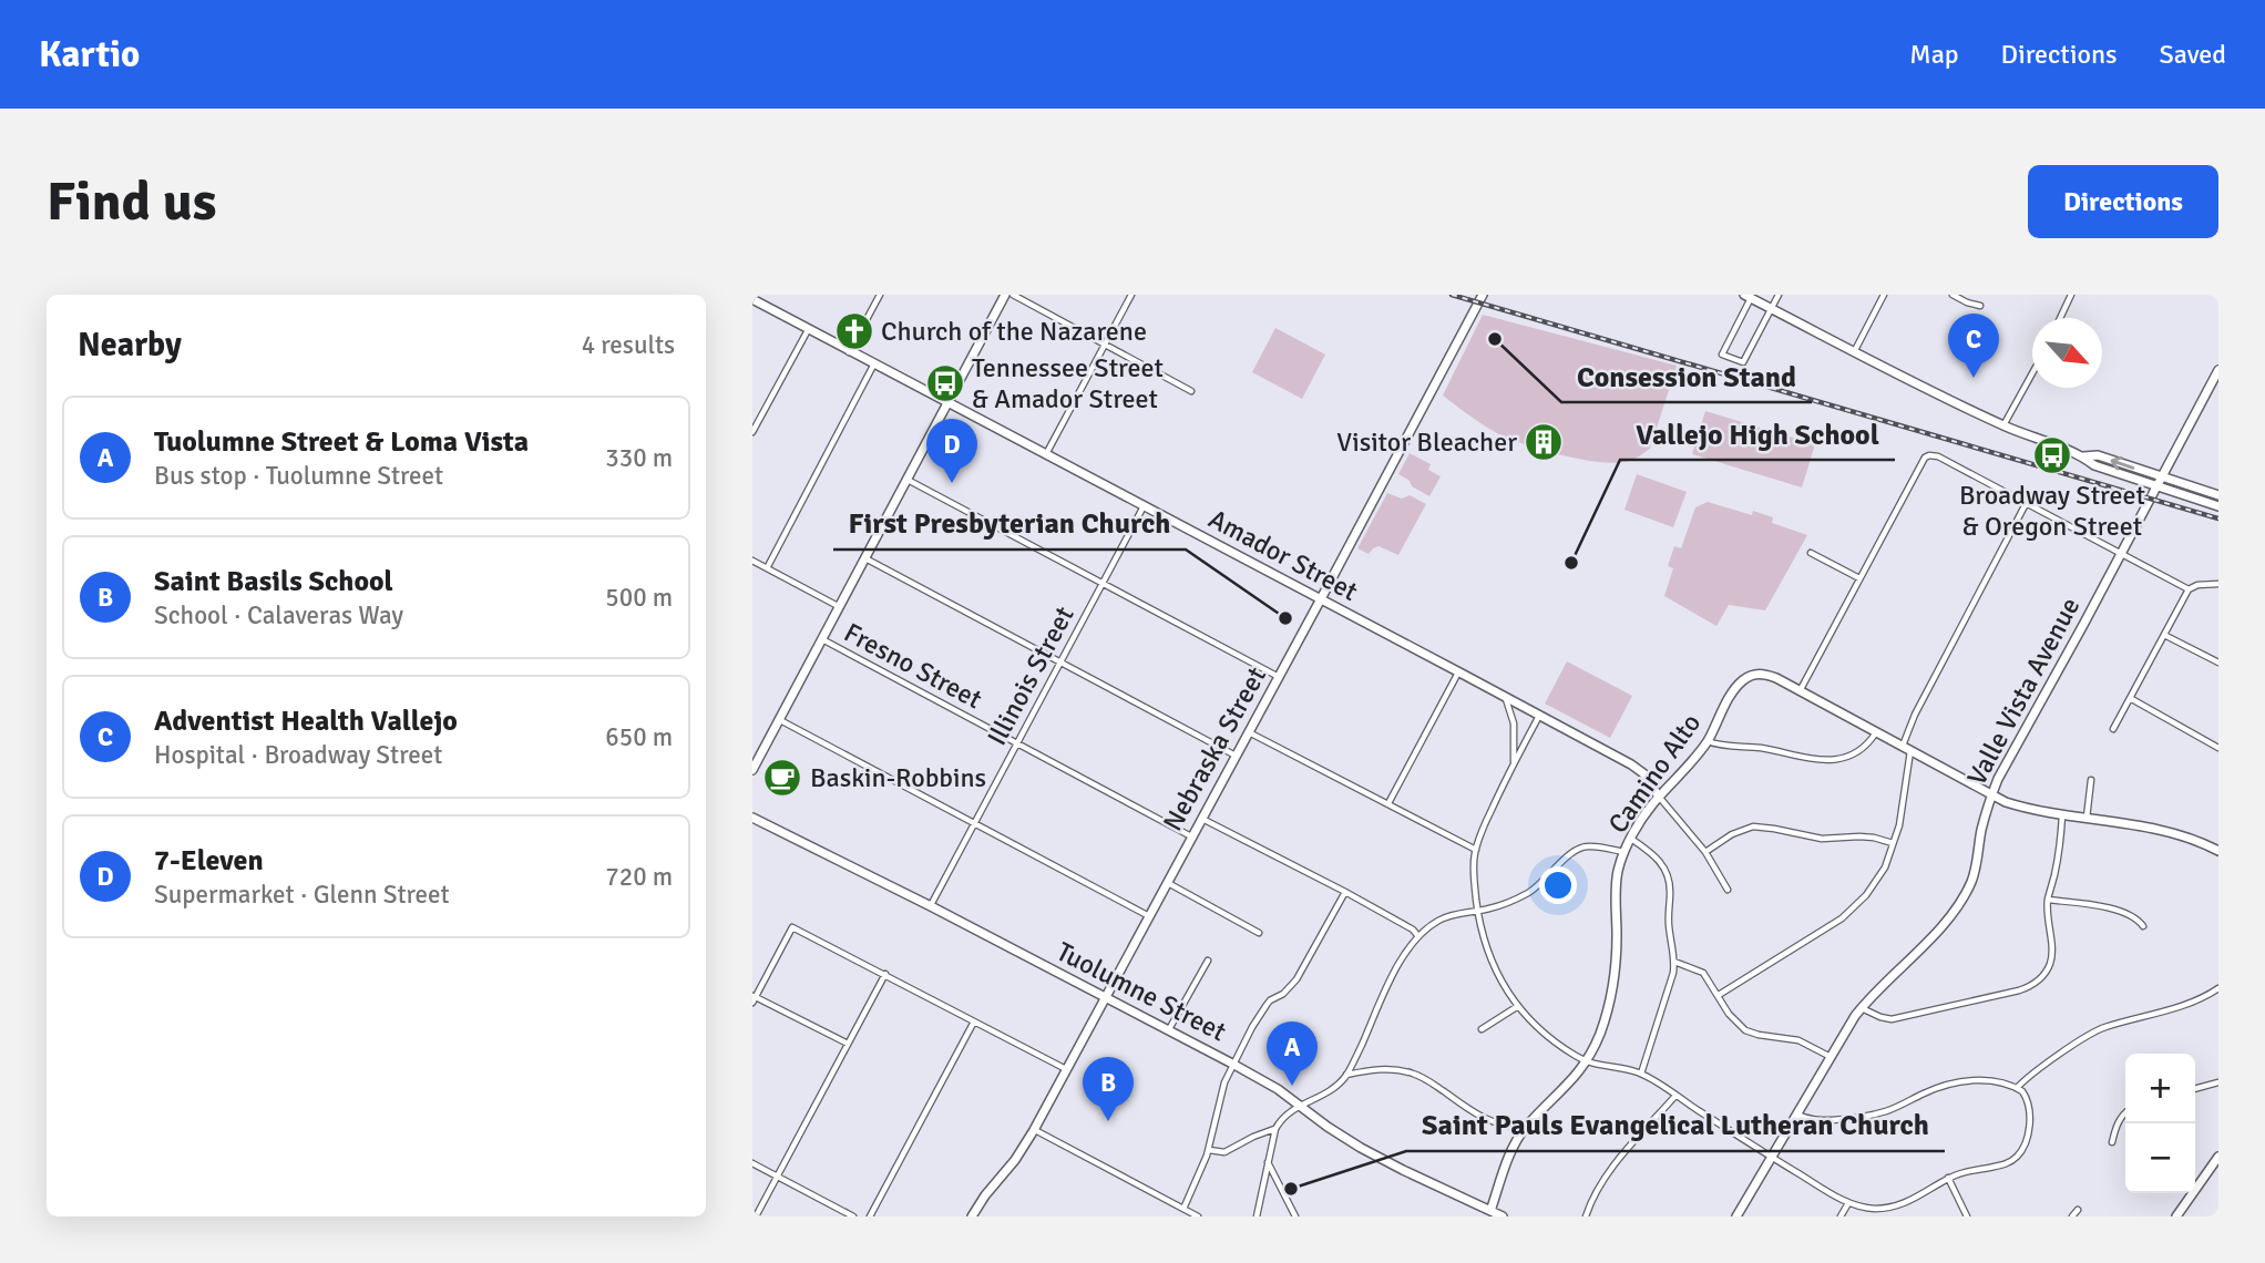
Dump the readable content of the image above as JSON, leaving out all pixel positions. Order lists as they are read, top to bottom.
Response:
{
  "streets": {
    "street": [
      "Amador Street",
      "Fresno Street",
      "Illinois Street",
      "Valle Vista Avenue",
      "Nebraska Street",
      "Camino Alto",
      "Tuolumne Street"
    ]
  },
  "crossings": [
    ["Amador Street", "Illinois Street"],
    ["Amador Street", "Nebraska Street"],
    ["Amador Street", "Camino Alto"],
    ["Fresno Street", "Illinois Street"],
    ["Fresno Street", "Nebraska Street"],
    ["Illinois Street", "Tuolumne Street"],
    ["Nebraska Street", "Tuolumne Street"],
    ["Camino Alto", "Tuolumne Street"]
  ],
  "places": {
    "church": ["Church of the Nazarene"],
    "other": [
      "Consession Stand",
      "Vallejo High School",
      "First Presbyterian Church",
      "Saint Pauls Evangelical Lutheran Church"
    ],
    "bus stop": ["Tennessee Street & Amador Street", "Broadway Street & Oregon Street"],
    "building": ["Visitor Bleacher"],
    "cafe": ["Baskin-Robbins"]
  },
  "north": "bottom right",
  "page": {
    "header": "Kartio",
    "nav": ["Map", "Directions", "Saved"],
    "buttons": "Directions",
    "title": "Find us",
    "heading": ["Nearby", "4 results"],
    "pins": [
      "C",
      "D",
      "A",
      "B"
    ],
    "list": [
      {
        "mark": "A",
        "name": "Tuolumne Street & Loma Vista",
        "note": "Bus stop · Tuolumne Street",
        "value": "330 m"
      },
      {
        "mark": "B",
        "name": "Saint Basils School",
        "note": "School · Calaveras Way",
        "value": "500 m"
      },
      {
        "mark": "C",
        "name": "Adventist Health Vallejo",
        "note": "Hospital · Broadway Street",
        "value": "650 m"
      },
      {
        "mark": "D",
        "name": "7-Eleven",
        "note": "Supermarket · Glenn Street",
        "value": "720 m"
      }
    ],
    "map_buttons": ["+", "−"]
  }
}
